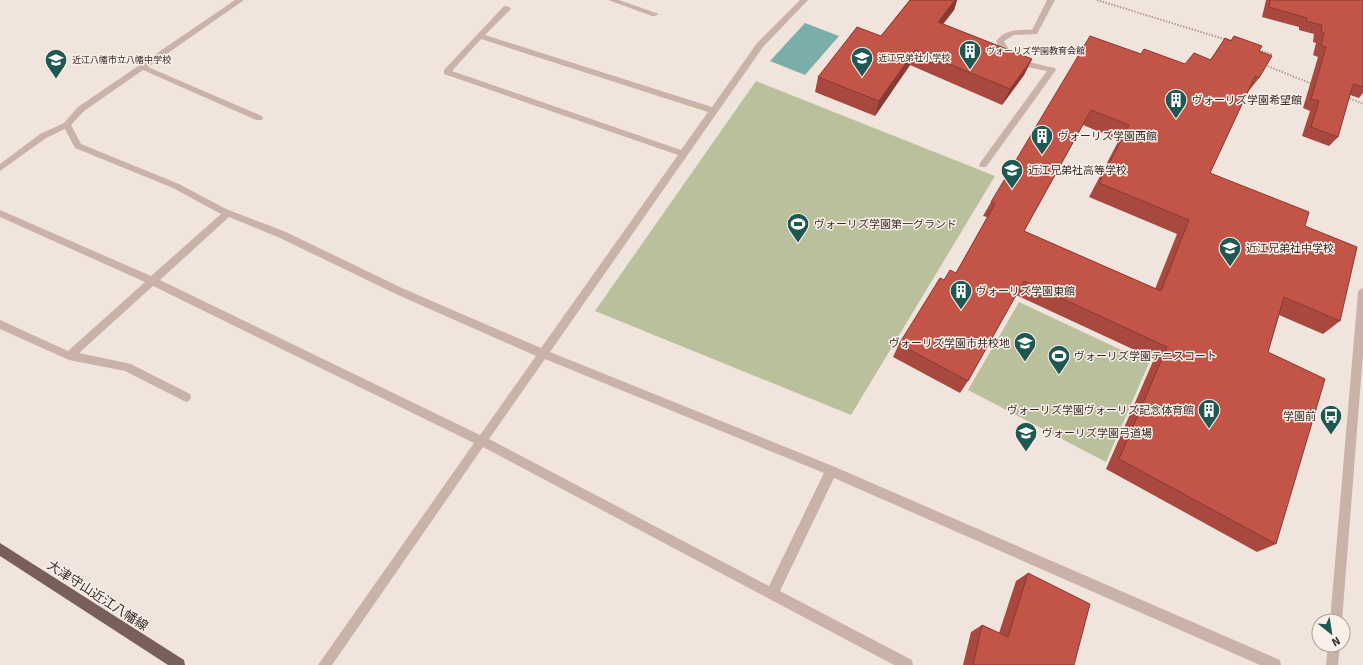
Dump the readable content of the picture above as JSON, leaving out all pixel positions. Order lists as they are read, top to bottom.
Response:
{
  "streets": {
    "main road": ["大津守山近江八幡線"]
  },
  "places": {
    "building": [
      "ヴォーリズ学園教育会館",
      "ヴォーリズ学園希望館",
      "ヴォーリズ学園西館",
      "ヴォーリズ学園東館",
      "ヴォーリズ学園ヴォーリズ記念体育館"
    ],
    "school or university": [
      "近江兄弟社小学校",
      "近江八幡市立八幡中学校",
      "近江兄弟社高等学校",
      "近江兄弟社中学校",
      "ヴォーリズ学園市井校地",
      "ヴォーリズ学園弓道場"
    ],
    "sports": ["ヴォーリズ学園第一グランド", "ヴォーリズ学園テニスコート"],
    "bus stop": ["学園前"]
  },
  "north": "bottom right"
}
